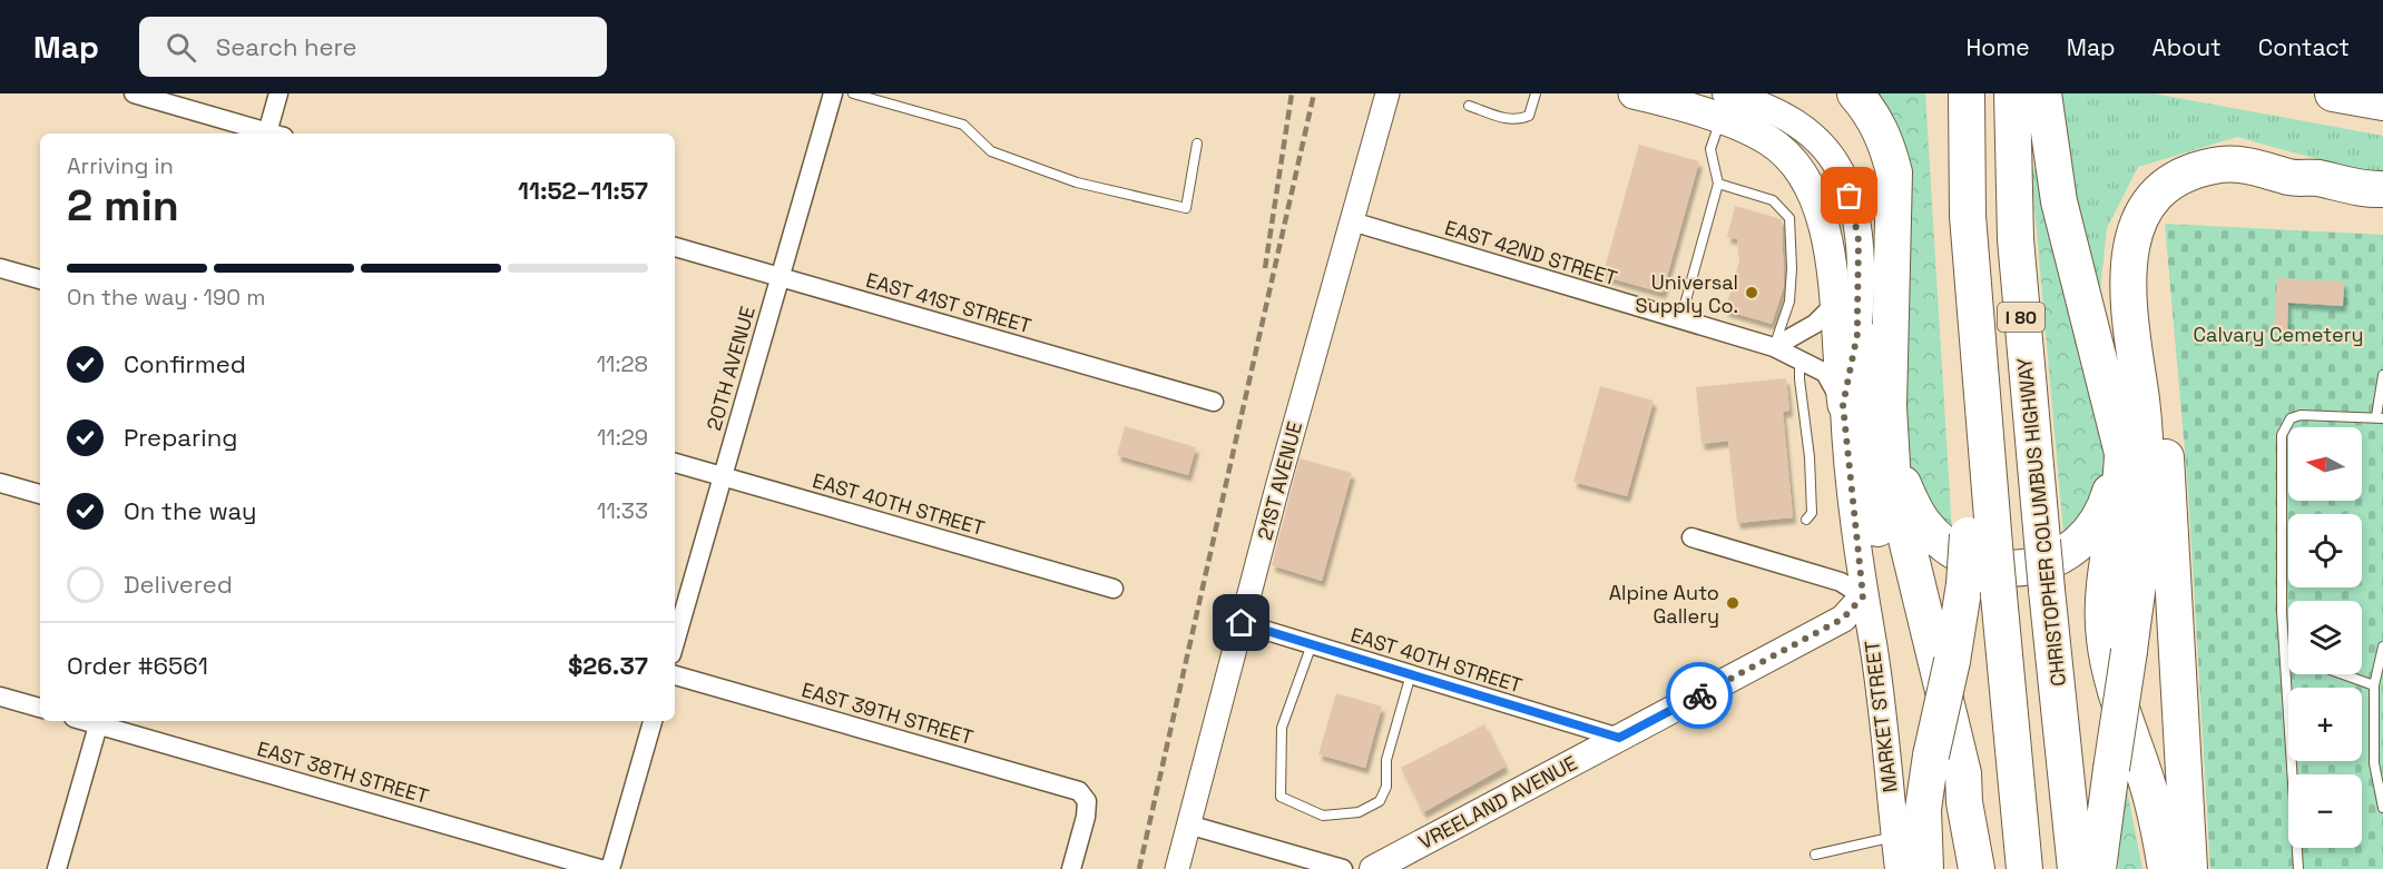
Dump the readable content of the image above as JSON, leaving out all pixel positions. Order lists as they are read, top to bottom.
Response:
{
  "streets": {
    "highway": ["I 80", "CHRISTOPHER COLUMBUS HIGHWAY"],
    "main road": ["MARKET STREET", "VREELAND AVENUE"],
    "street": [
      "EAST 42ND STREET",
      "EAST 41ST STREET",
      "20TH AVENUE",
      "21ST AVENUE",
      "EAST 40TH STREET",
      "EAST 39TH STREET",
      "EAST 38TH STREET"
    ]
  },
  "crossings": [
    ["EAST 42ND STREET", "21ST AVENUE"],
    ["EAST 42ND STREET", "MARKET STREET"],
    ["EAST 41ST STREET", "20TH AVENUE"],
    ["20TH AVENUE", "EAST 40TH STREET"],
    ["21ST AVENUE", "EAST 40TH STREET"],
    ["EAST 40TH STREET", "VREELAND AVENUE"],
    ["MARKET STREET", "VREELAND AVENUE"]
  ],
  "parks": ["Calvary Cemetery"],
  "places": ["Universal Supply Co.", "Alpine Auto Gallery"],
  "north": "left",
  "page": {
    "header": "Map",
    "search": "Search here",
    "nav": [
      "Home",
      "Map",
      "About",
      "Contact"
    ],
    "heading": ["2 min", "Arriving in", "11:52–11:57"],
    "panel": ["Order #6561", "$26.37"],
    "bar": "On the way · 190 m",
    "list": [
      ["Confirmed", "11:28"],
      ["Preparing", "11:29"],
      ["On the way", "11:33"],
      "Delivered"
    ],
    "map_buttons": ["+", "−"]
  }
}
